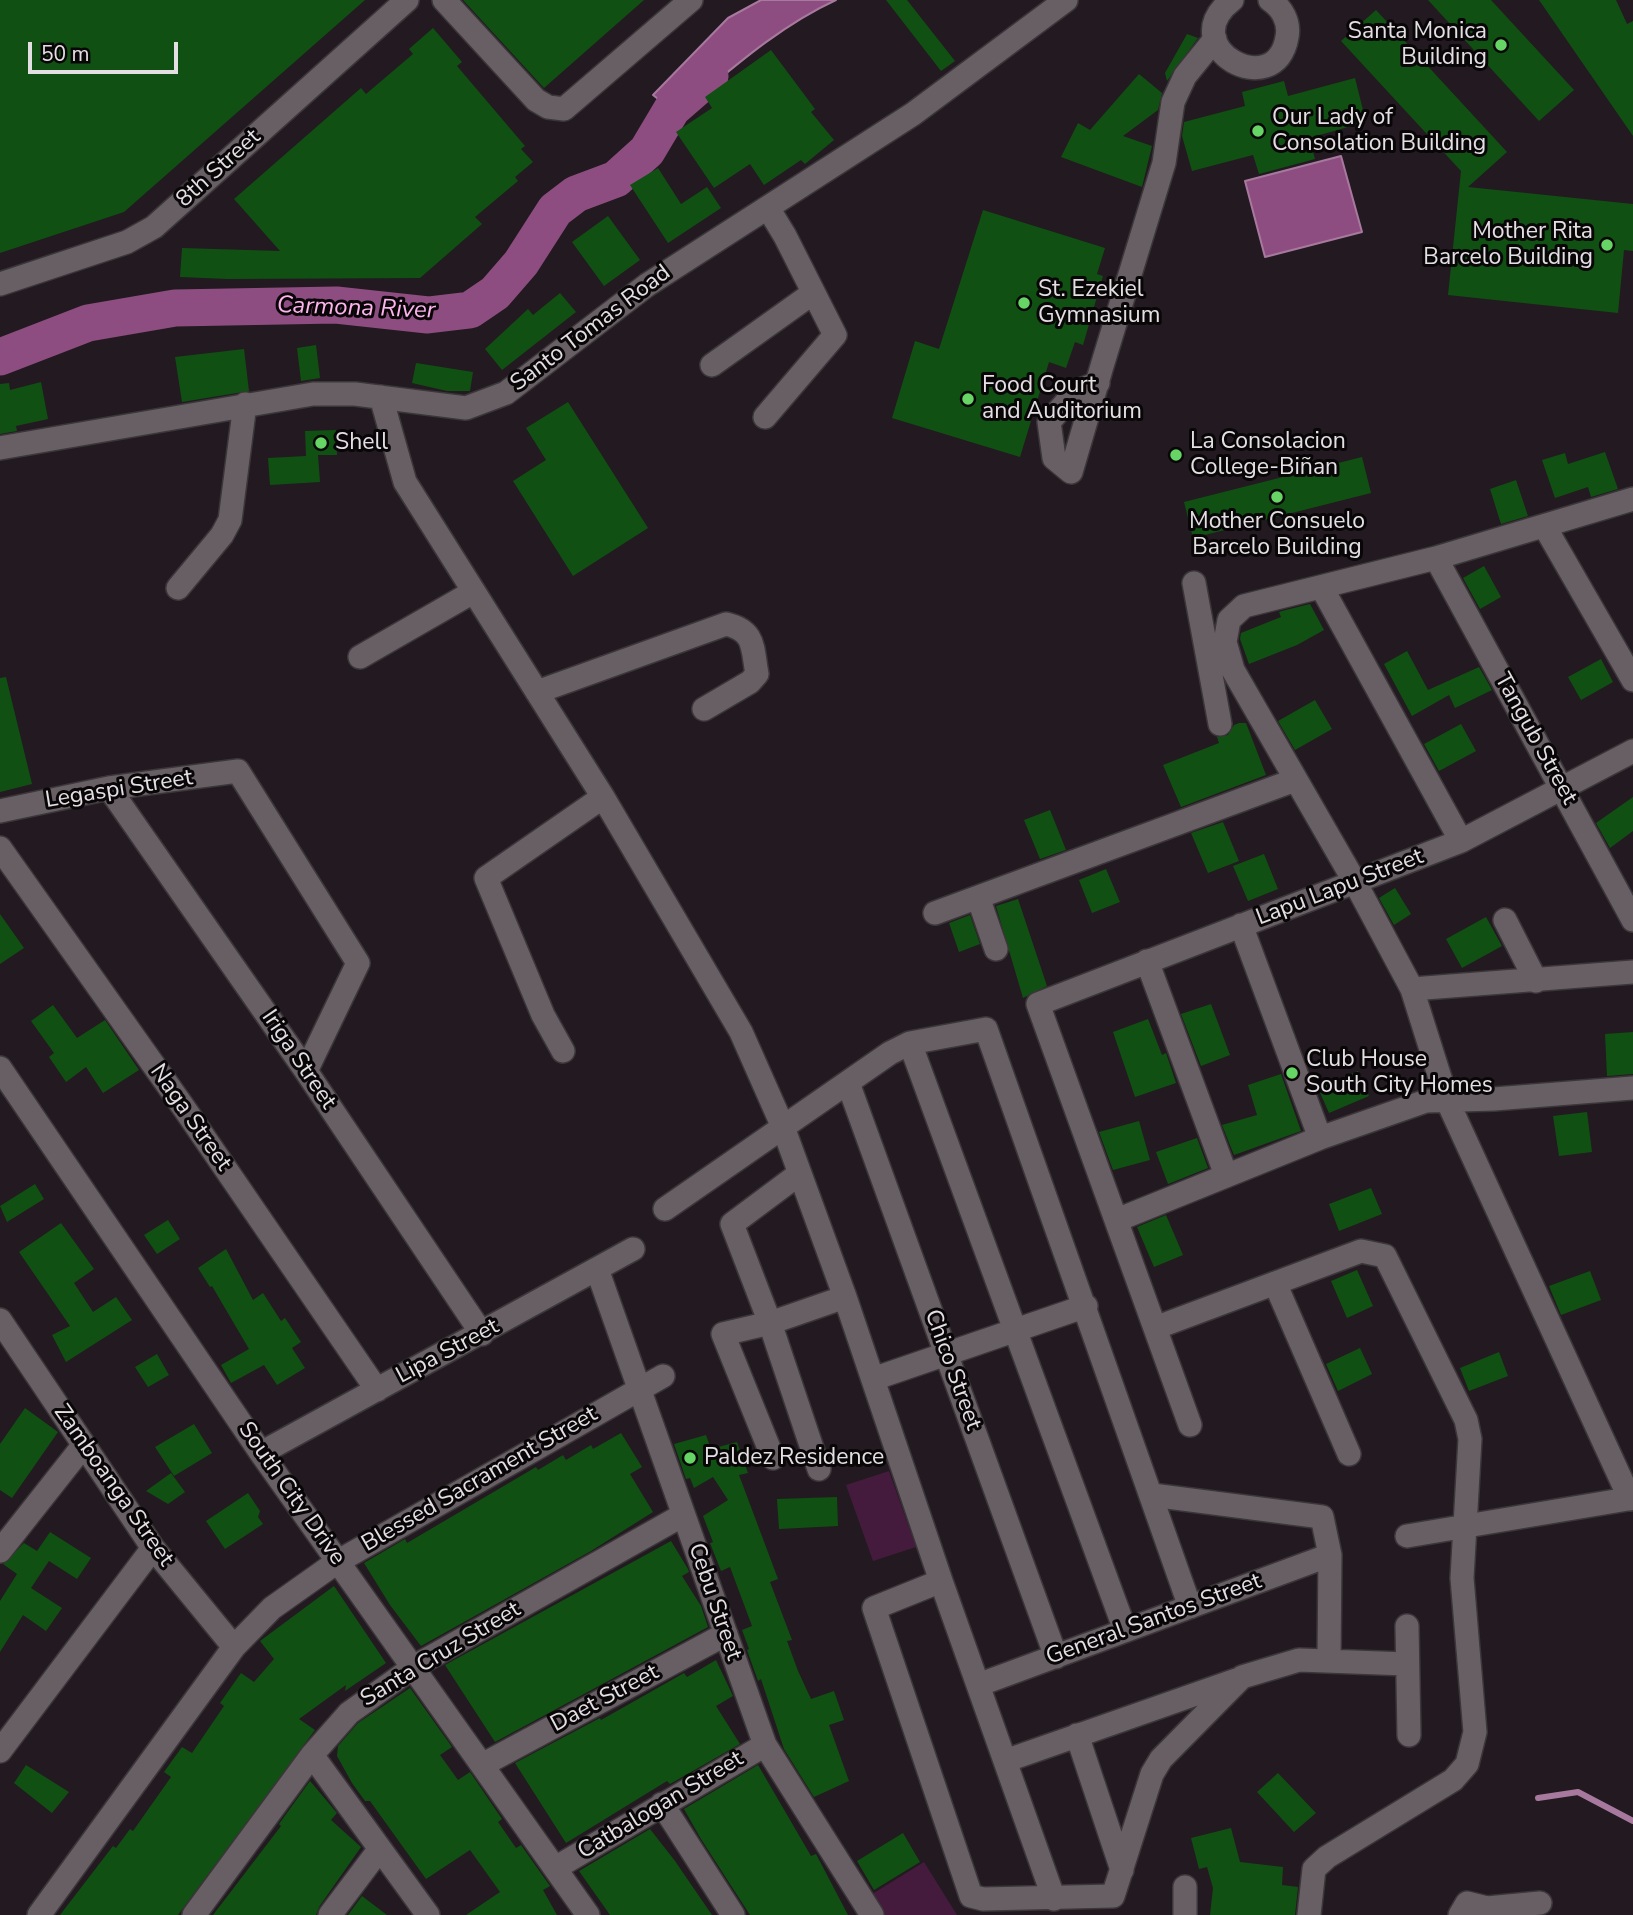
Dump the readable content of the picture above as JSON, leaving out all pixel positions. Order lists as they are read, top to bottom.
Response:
{
  "streets": {
    "street": [
      "8th Street",
      "Santo Tomas Road",
      "Tangub Street",
      "Legaspi Street",
      "Lapu Lapu Street",
      "Iriga Street",
      "Naga Street",
      "Lipa Street",
      "Chico Street",
      "Blessed Sacrament Street",
      "Zamboanga Street",
      "South City Drive",
      "Cebu Street",
      "General Santos Street",
      "Santa Cruz Street",
      "Daet Street",
      "Catbalogan Street"
    ]
  },
  "crossings": [
    ["Tangub Street", "Lapu Lapu Street"],
    ["Legaspi Street", "Iriga Street"],
    ["Iriga Street", "Lipa Street"],
    ["Naga Street", "Lipa Street"],
    ["Lipa Street", "South City Drive"],
    ["Lipa Street", "Cebu Street"],
    ["Chico Street", "General Santos Street"],
    ["Blessed Sacrament Street", "Zamboanga Street"],
    ["Blessed Sacrament Street", "South City Drive"],
    ["Blessed Sacrament Street", "Cebu Street"],
    ["South City Drive", "Santa Cruz Street"],
    ["South City Drive", "Daet Street"],
    ["South City Drive", "Catbalogan Street"],
    ["Cebu Street", "Santa Cruz Street"],
    ["Cebu Street", "Daet Street"],
    ["Cebu Street", "Catbalogan Street"]
  ],
  "water": ["Carmona River"],
  "places": [
    "Santa Monica Building",
    "Our Lady of Consolation Building",
    "Mother Rita Barcelo Building",
    "St. Ezekiel Gymnasium",
    "Food Court and Auditorium",
    "Shell",
    "La Consolacion College-Biñan",
    "Mother Consuelo Barcelo Building",
    "Club House South City Homes",
    "Paldez Residence"
  ],
  "scale_bar": "50 m"
}
